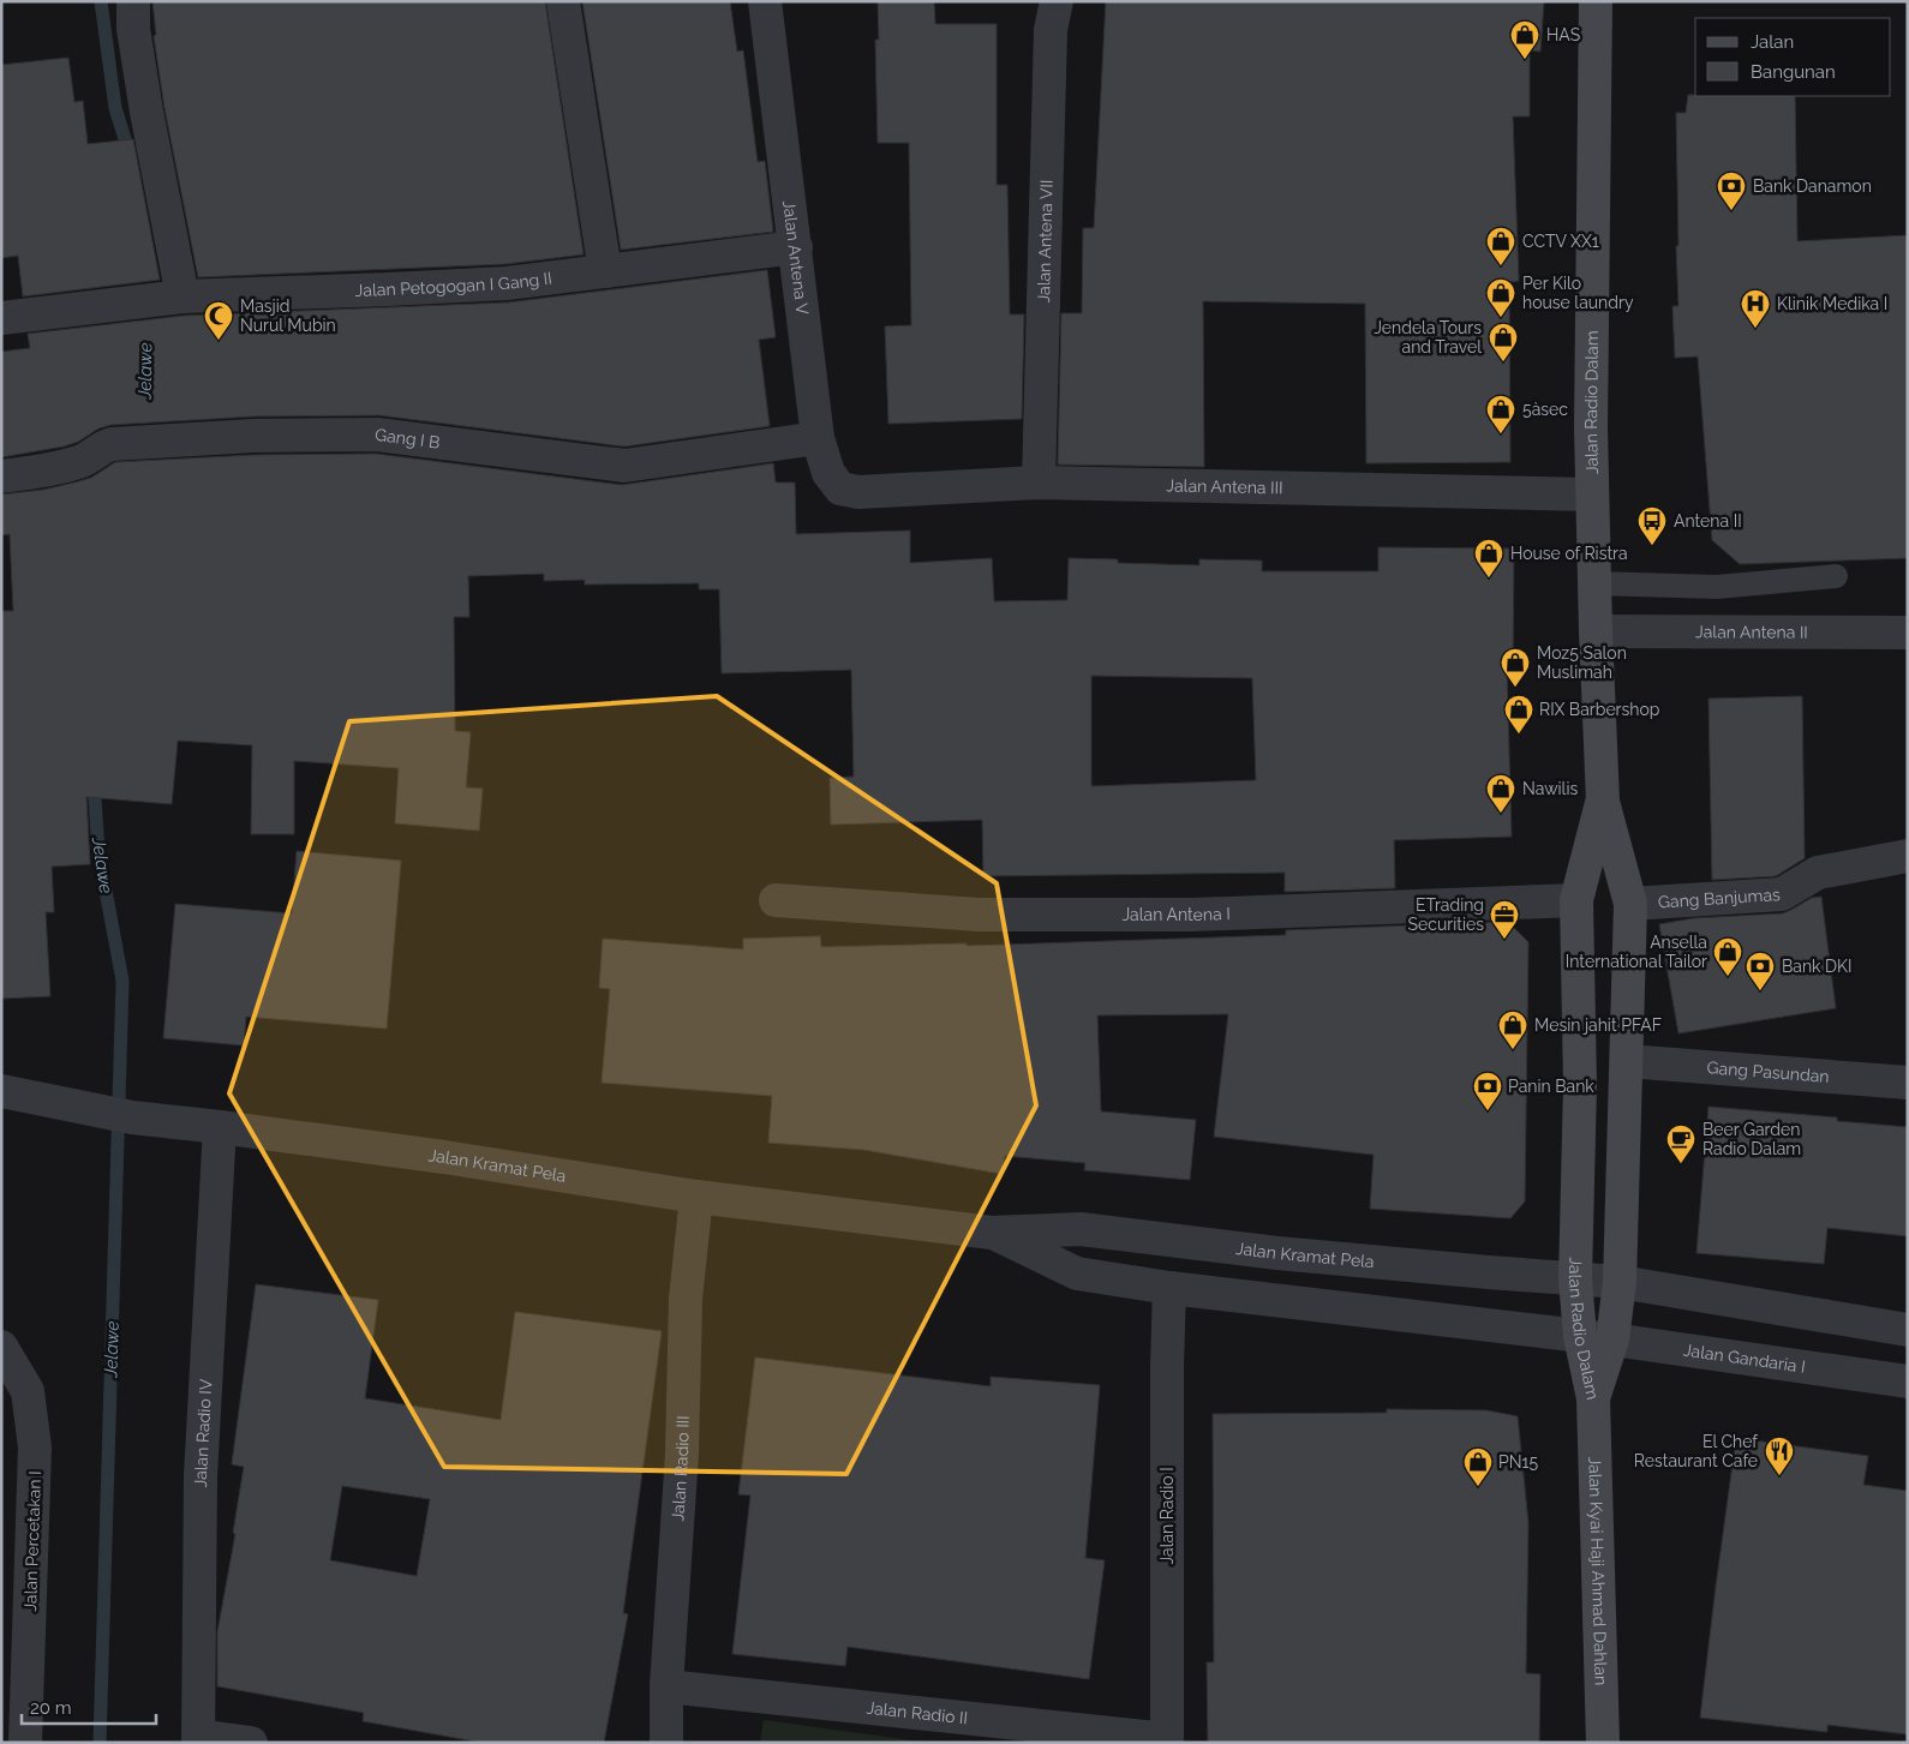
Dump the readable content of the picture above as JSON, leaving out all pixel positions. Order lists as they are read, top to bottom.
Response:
{
  "streets": {
    "main road": ["Jalan Radio Dalam", "Jalan Kyai Haji Ahmad Dahlan"],
    "street": [
      "Jalan Antena VII",
      "Jalan Antena V",
      "Jalan Petogogan I Gang II",
      "Gang I B",
      "Jalan Antena III",
      "Jalan Antena II",
      "Gang Banjumas",
      "Jalan Antena I",
      "Gang Pasundan",
      "Jalan Kramat Pela",
      "Jalan Gandaria I",
      "Jalan Radio IV",
      "Jalan Radio III",
      "Jalan Radio I",
      "Jalan Percetakan I",
      "Jalan Radio II"
    ]
  },
  "crossings": [
    ["Jalan Antena VII", "Jalan Antena III"],
    ["Jalan Antena V", "Jalan Petogogan I Gang II"],
    ["Jalan Antena V", "Gang I B"],
    ["Jalan Antena V", "Jalan Antena III"],
    ["Jalan Radio Dalam", "Jalan Antena III"],
    ["Jalan Radio Dalam", "Jalan Antena II"],
    ["Jalan Radio Dalam", "Gang Banjumas"],
    ["Jalan Radio Dalam", "Jalan Antena I"],
    ["Jalan Radio Dalam", "Gang Pasundan"],
    ["Jalan Radio Dalam", "Jalan Kramat Pela"],
    ["Jalan Radio Dalam", "Jalan Gandaria I"],
    ["Jalan Radio Dalam", "Jalan Kyai Haji Ahmad Dahlan"],
    ["Jalan Kramat Pela", "Jalan Gandaria I"],
    ["Jalan Kramat Pela", "Jalan Radio IV"],
    ["Jalan Kramat Pela", "Jalan Radio III"],
    ["Jalan Kramat Pela", "Jalan Radio I"],
    ["Jalan Radio III", "Jalan Radio II"],
    ["Jalan Radio I", "Jalan Radio II"]
  ],
  "water": ["Jelawe"],
  "places": {
    "shop": [
      "HAS",
      "CCTV XX1",
      "Per Kilo house laundry",
      "Jendela Tours and Travel",
      "5àsec",
      "House of Ristra",
      "Moz5 Salon Muslimah",
      "RIX Barbershop",
      "Nawilis",
      "Ansella International Tailor",
      "Mesin jahit PFAF",
      "PN15"
    ],
    "bank": ["Bank Danamon", "Bank DKI", "Panin Bank"],
    "hospital": ["Klinik Medika I"],
    "mosque": ["Masjid Nurul Mubin"],
    "bus stop": ["Antena II"],
    "office": ["ETrading Securities"],
    "cafe": ["Beer Garden Radio Dalam"],
    "restaurant": ["El Chef Restaurant Cafe"]
  },
  "legend": ["Jalan", "Bangunan"],
  "scale_bar": "20 m"
}
